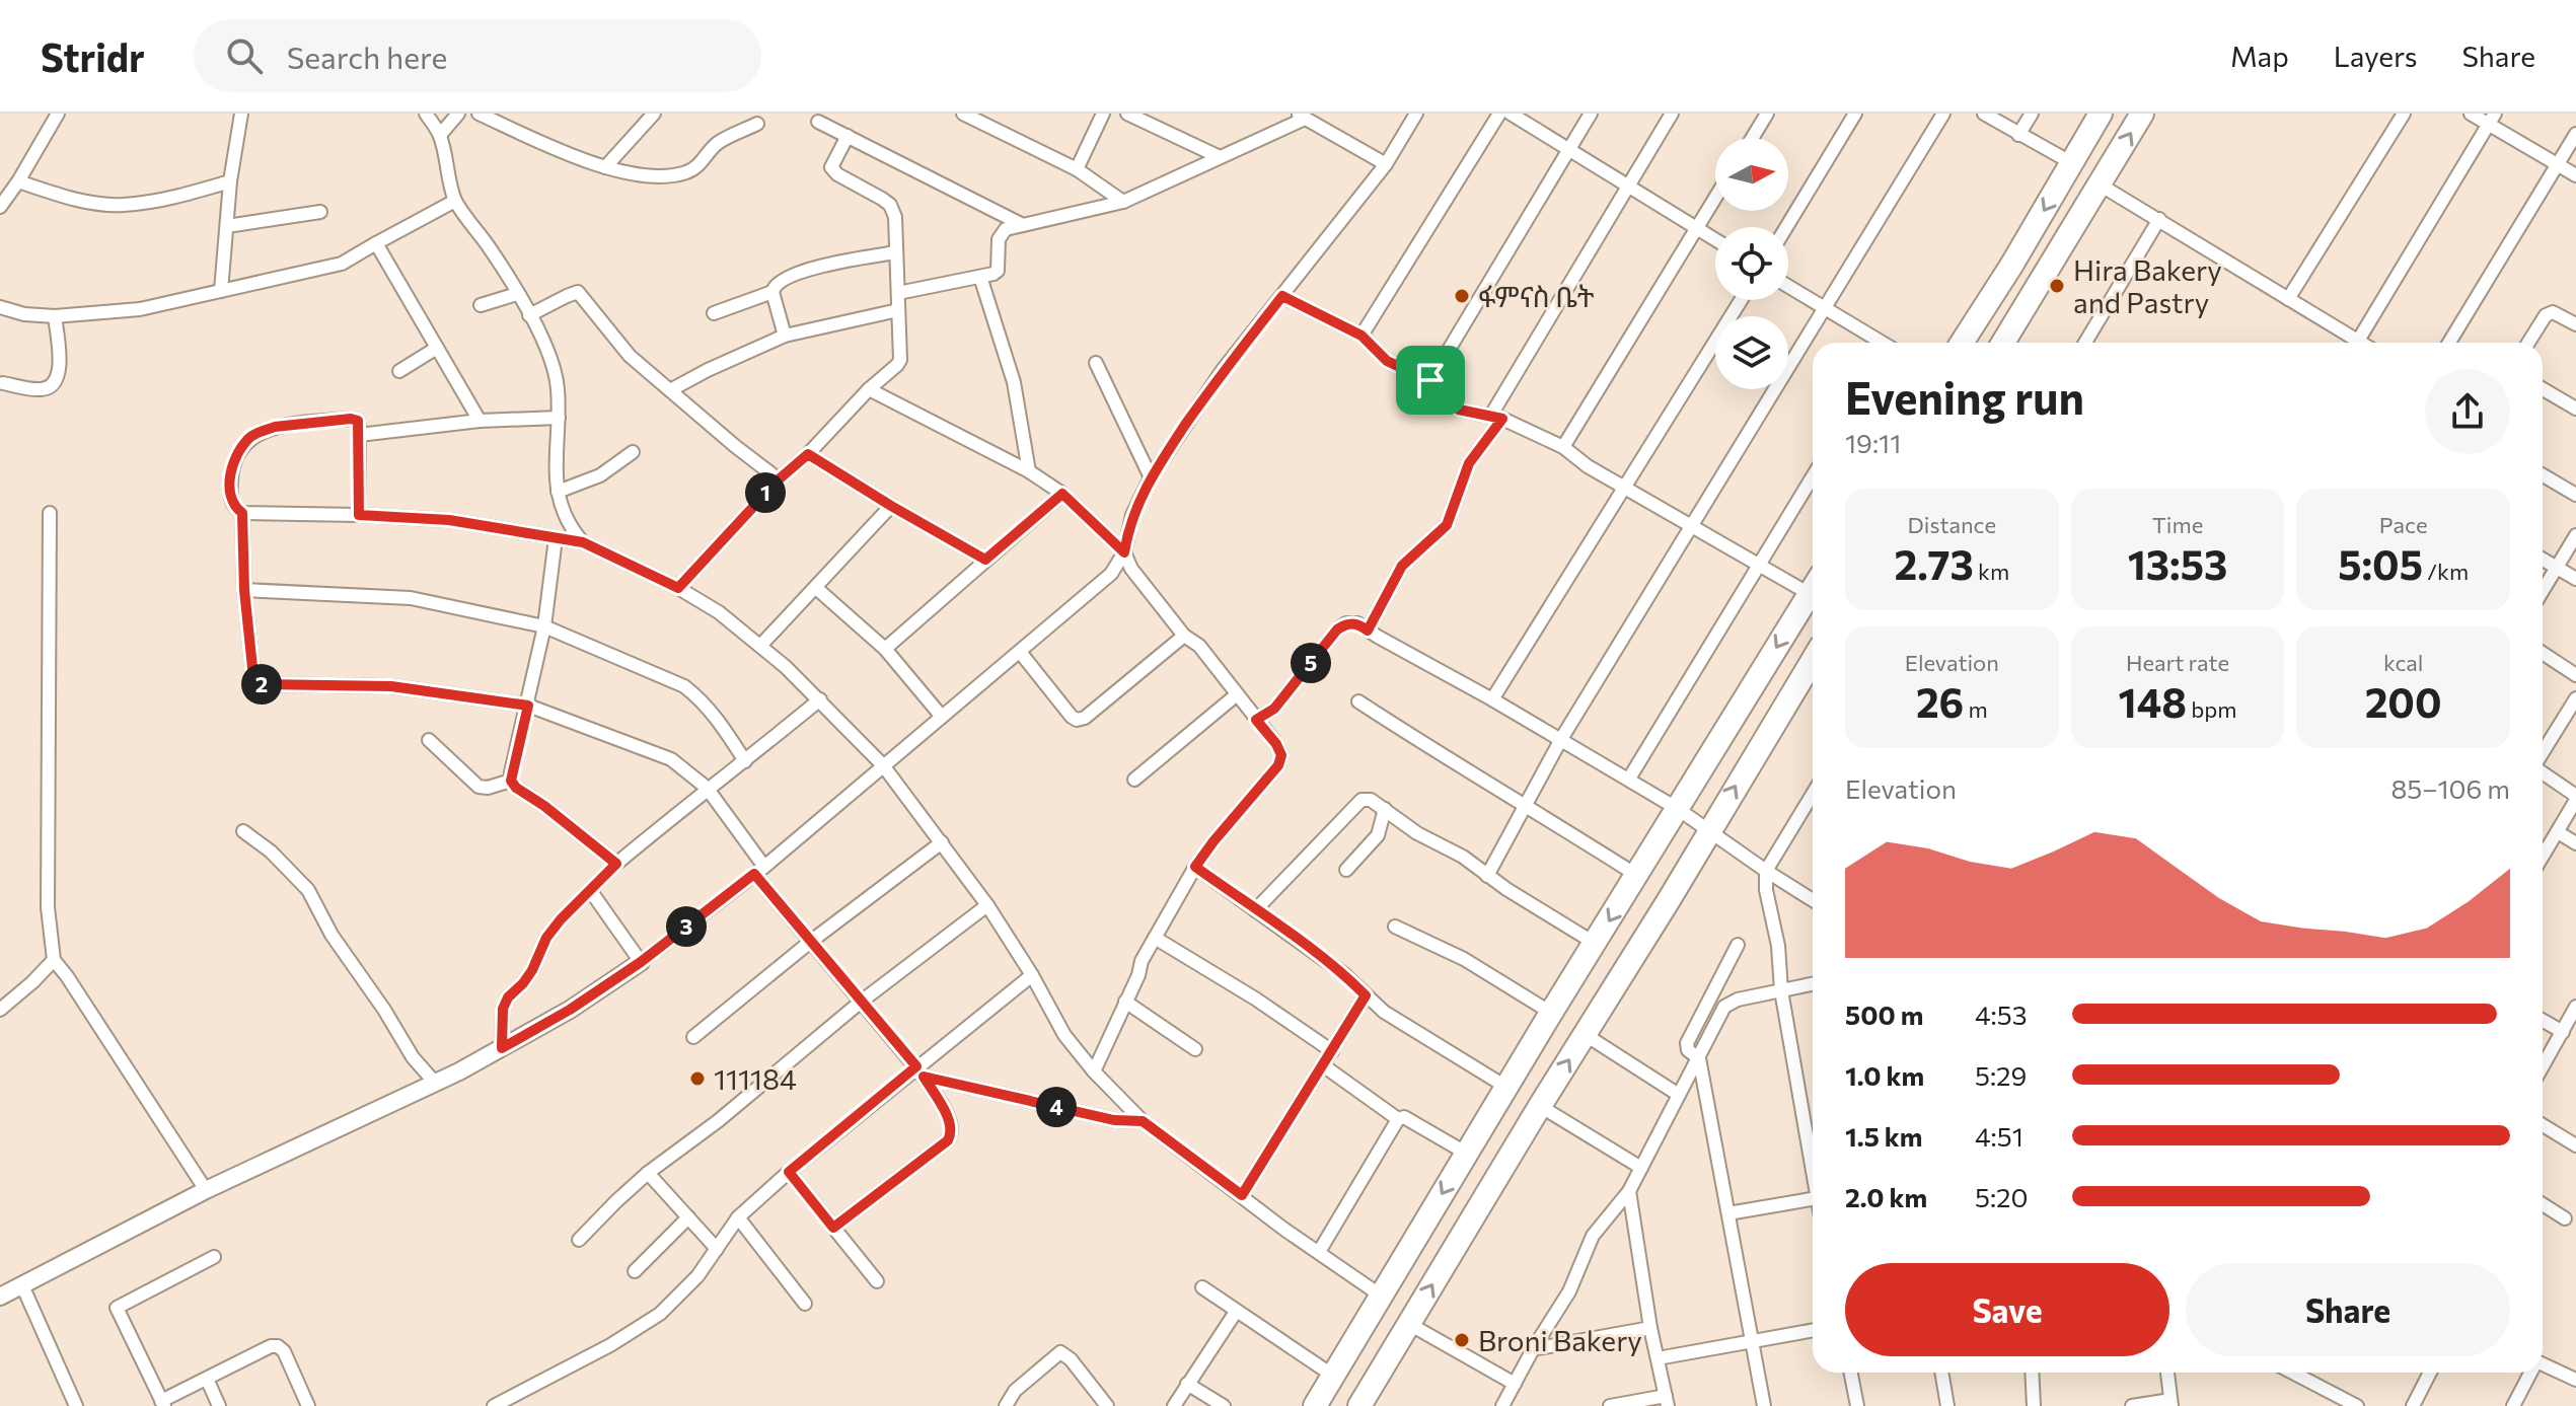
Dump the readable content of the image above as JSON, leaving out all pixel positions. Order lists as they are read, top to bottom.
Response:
{
  "places": [
    "Hira Bakery and Pastry",
    "ፋምናስ ቤት",
    "111184",
    "Broni Bakery"
  ],
  "north": "right",
  "page": {
    "header": "Stridr",
    "search": "Search here",
    "nav": ["Map", "Layers", "Share"],
    "heading": ["Evening run", "19:11"],
    "pins": [
      "1",
      "5",
      "2",
      "3",
      "4"
    ],
    "stats": [
      ["Distance", "2.73 km"],
      ["Time", "13:53"],
      ["Pace", "5:05 /km"],
      ["Elevation", "26 m"],
      ["Heart rate", "148 bpm"],
      ["kcal", "200"]
    ],
    "chart": ["Elevation", "85–106 m"],
    "list": [
      {
        "name": "500 m",
        "note": "4:53"
      },
      {
        "name": "1.0 km",
        "note": "5:29"
      },
      {
        "name": "1.5 km",
        "note": "4:51"
      },
      {
        "name": "2.0 km",
        "note": "5:20"
      }
    ],
    "buttons": ["Save", "Share"]
  }
}
